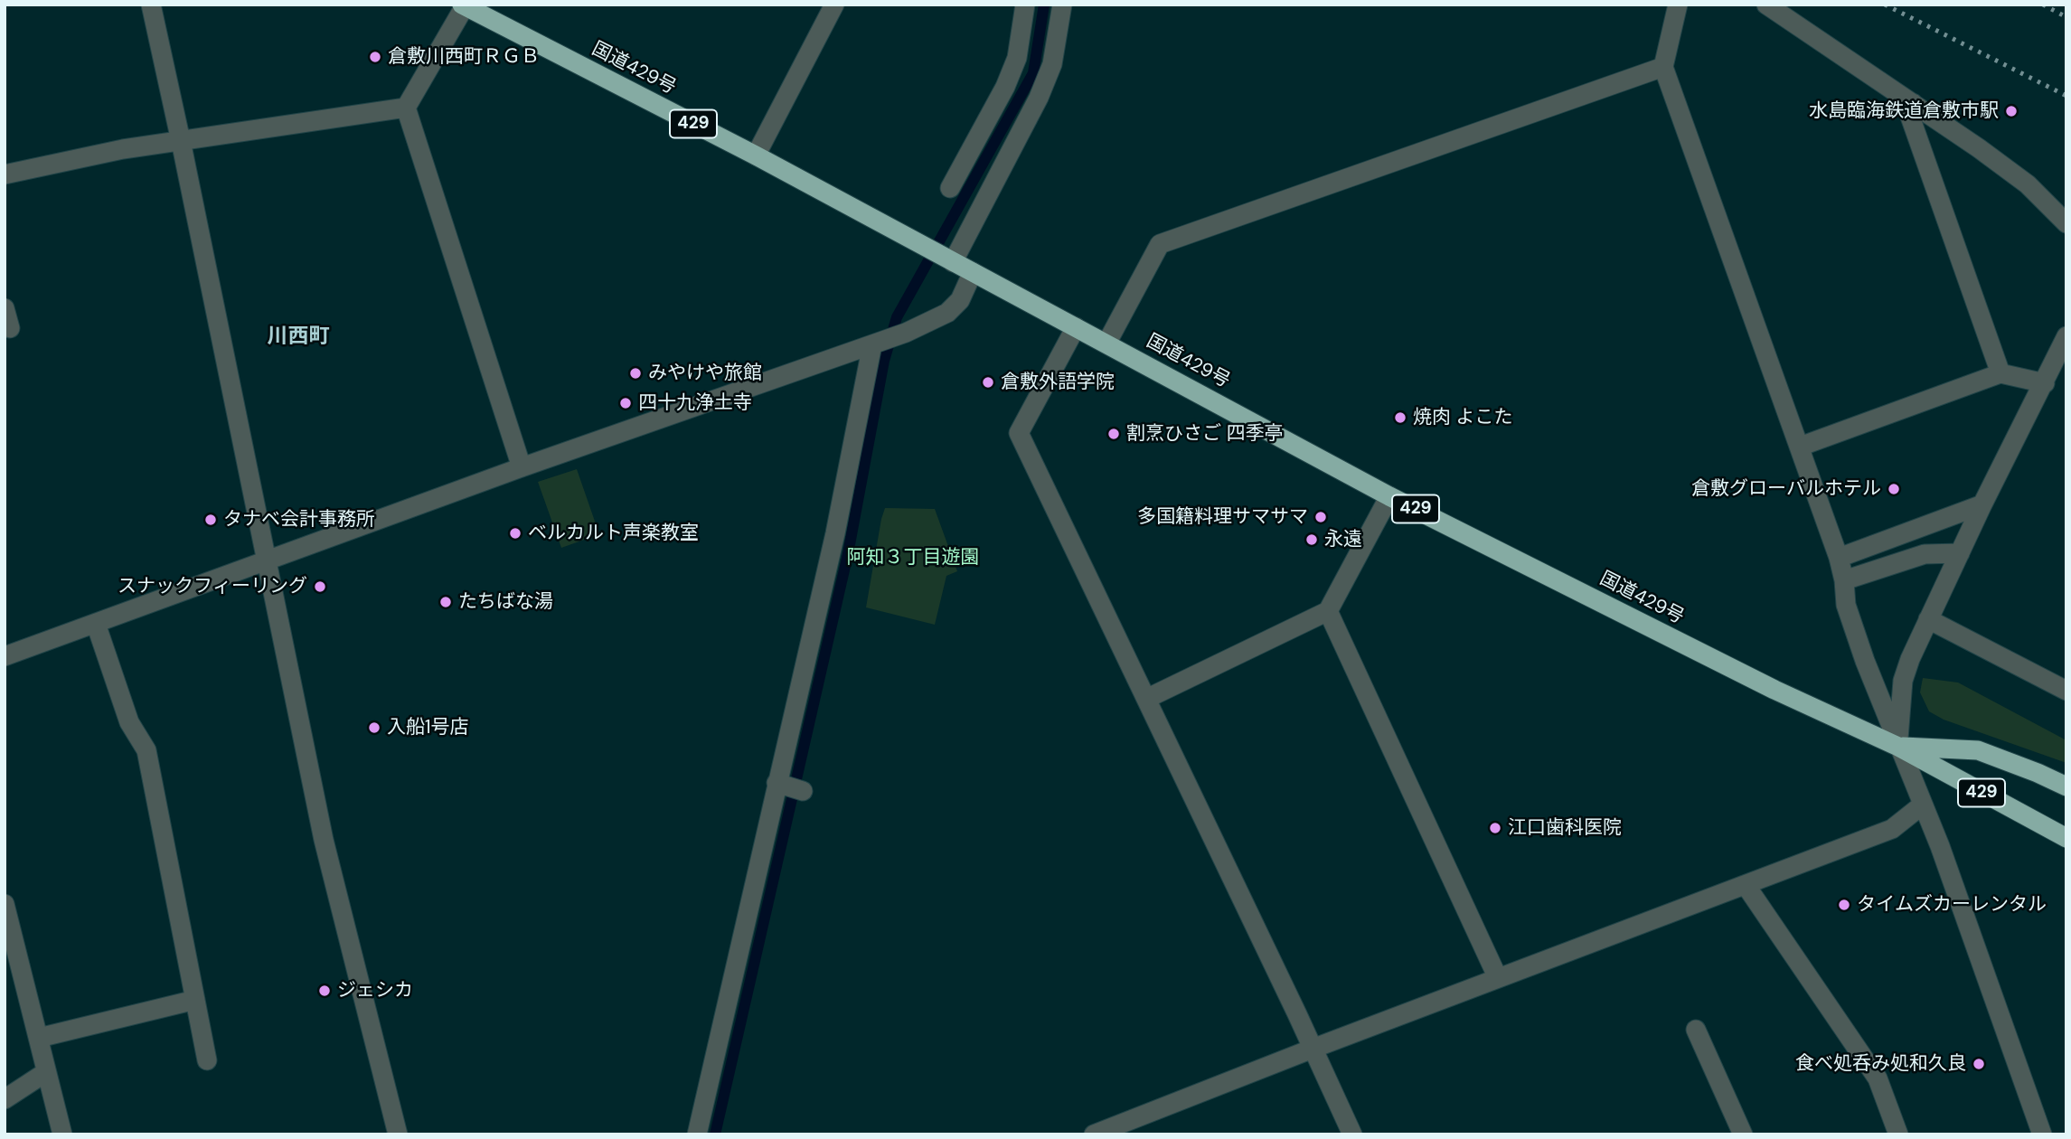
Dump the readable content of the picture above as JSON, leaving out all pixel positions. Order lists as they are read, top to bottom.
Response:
{
  "streets": {
    "highway": ["国道429号", "429"]
  },
  "districts": ["川西町"],
  "parks": ["阿知３丁目遊園"],
  "places": [
    "倉敷川西町ＲＧＢ",
    "水島臨海鉄道倉敷市駅",
    "みやけや旅館",
    "倉敷外語学院",
    "四十九浄土寺",
    "焼肉 よこた",
    "割烹ひさご 四季亭",
    "倉敷グローバルホテル",
    "多国籍料理サマサマ",
    "タナベ会計事務所",
    "ベルカルト声楽教室",
    "永遠",
    "スナックフィーリング",
    "たちばな湯",
    "入船1号店",
    "江口歯科医院",
    "タイムズカーレンタル",
    "ジェシカ",
    "食べ処呑み処和久良"
  ]
}
